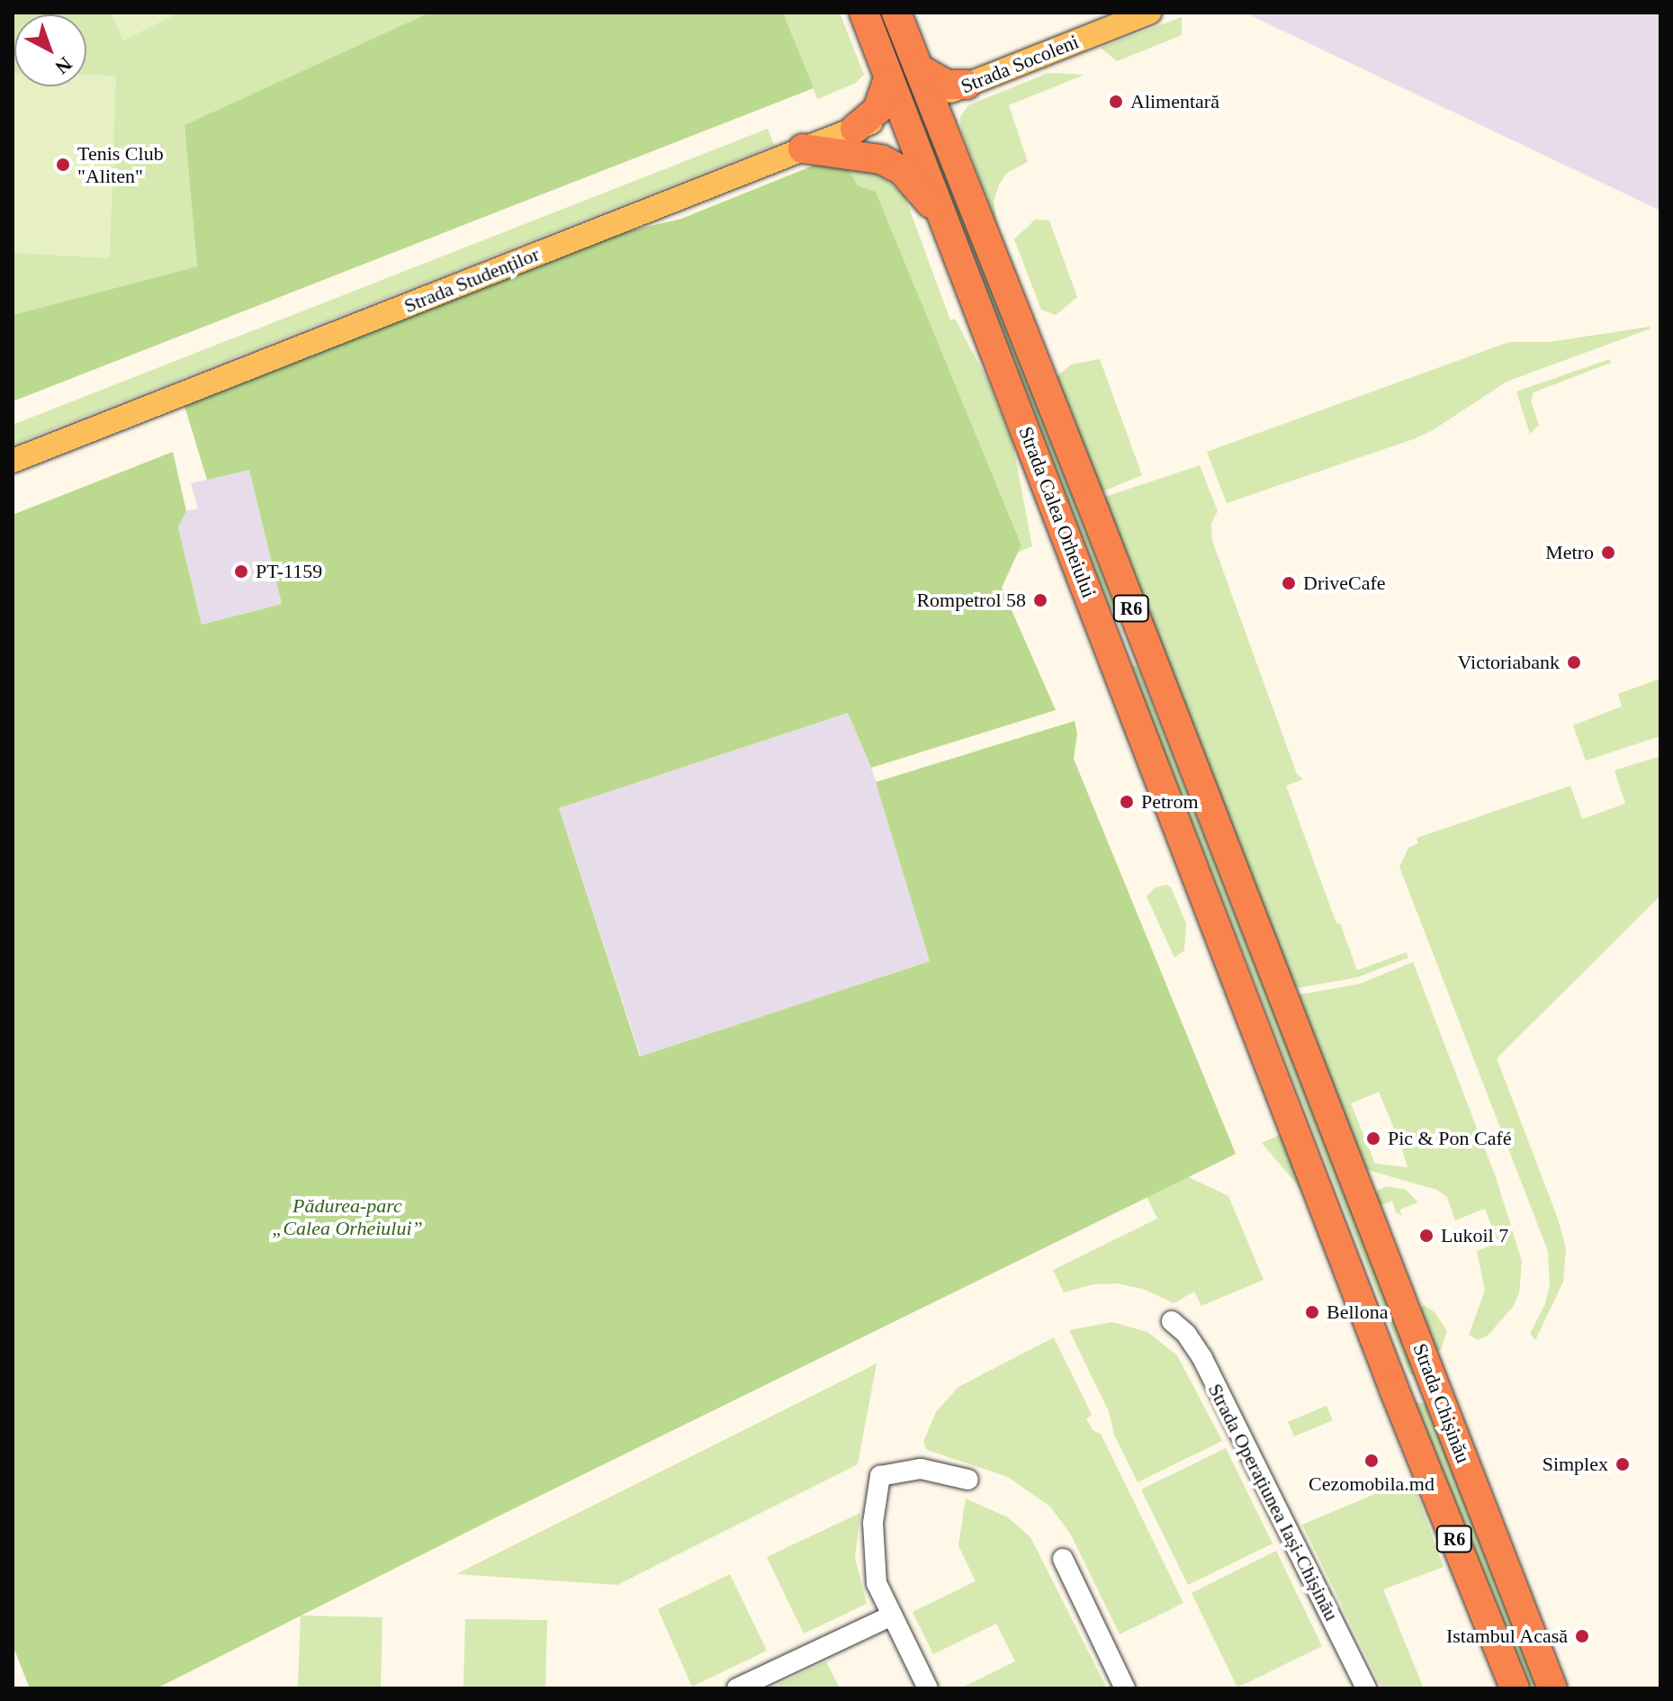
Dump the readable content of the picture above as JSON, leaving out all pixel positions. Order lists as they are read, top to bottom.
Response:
{
  "streets": {
    "highway": ["Strada Calea Orheiului", "R6", "Strada Chișinău"],
    "main road": ["Strada Socoleni", "Strada Studenților"],
    "street": ["Strada Operațiunea Iași-Chișinău"]
  },
  "crossings": [
    ["Strada Socoleni", "Strada Studenților"],
    ["Strada Socoleni", "Strada Calea Orheiului"],
    ["Strada Studenților", "Strada Calea Orheiului"],
    ["Strada Calea Orheiului", "Strada Chișinău"]
  ],
  "parks": ["Pădurea-parc „Calea Orheiului”"],
  "places": [
    "Alimentară",
    "Tenis Club \"Aliten\"",
    "Metro",
    "PT-1159",
    "DriveCafe",
    "Rompetrol 58",
    "Victoriabank",
    "Petrom",
    "Pic & Pon Café",
    "Lukoil 7",
    "Bellona",
    "Cezomobila.md",
    "Simplex",
    "Istambul Acasă"
  ],
  "north": "bottom right"
}
